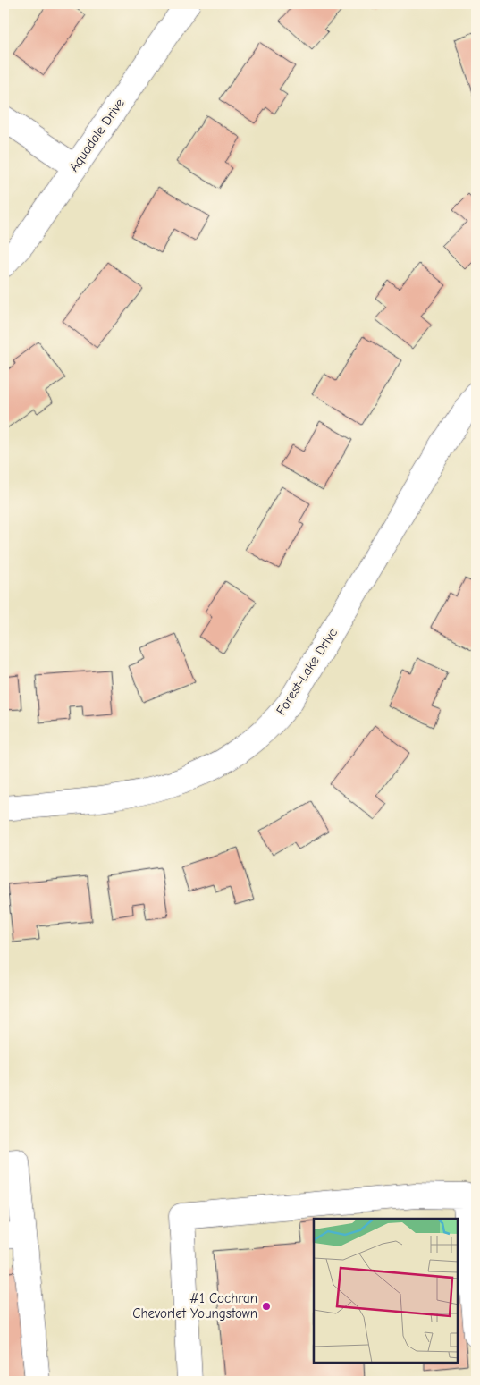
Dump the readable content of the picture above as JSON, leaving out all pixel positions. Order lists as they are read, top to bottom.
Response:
{
  "streets": {
    "street": ["Aquadale Drive", "Forest-Lake Drive"]
  },
  "places": ["#1 Cochran Chevorlet Youngstown"]
}
